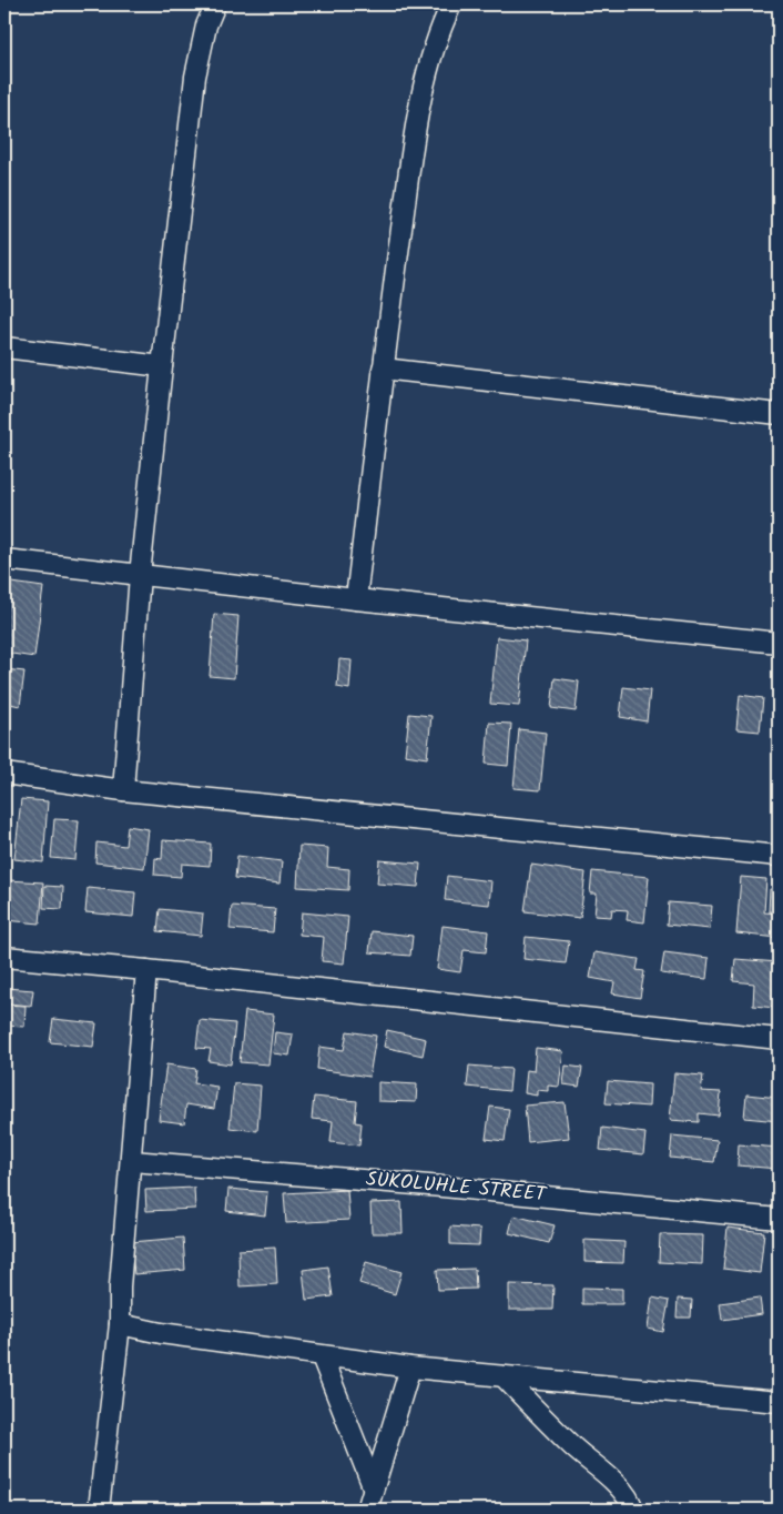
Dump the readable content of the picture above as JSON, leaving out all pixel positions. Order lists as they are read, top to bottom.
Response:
{
  "streets": {
    "street": ["SUKOLUHLE STREET"]
  }
}
